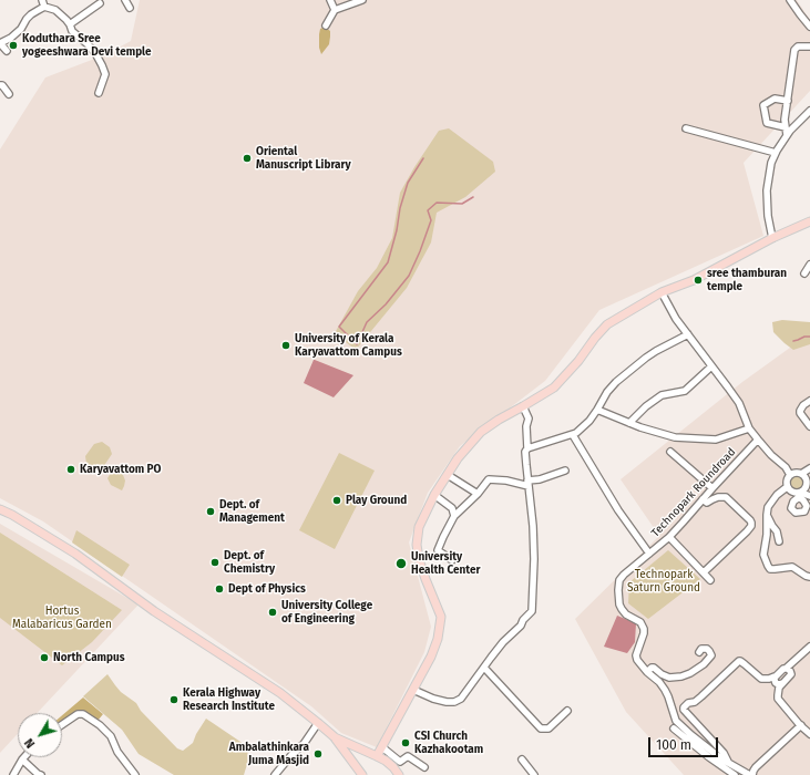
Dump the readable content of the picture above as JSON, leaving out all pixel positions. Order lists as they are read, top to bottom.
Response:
{
  "streets": {
    "street": ["Technopark Roundroad"]
  },
  "parks": ["Technopark Saturn Ground", "Hortus Malabaricus Garden"],
  "places": [
    "Koduthara Sree yogeeshwara Devi temple",
    "Oriental Manuscript Library",
    "sree thamburan temple",
    "University of Kerala Karyavattom Campus",
    "Karyavattom PO",
    "Play Ground",
    "Dept. of Management",
    "Dept. of Chemistry",
    "University Health Center",
    "Dept of Physics",
    "University College of Engineering",
    "North Campus",
    "Kerala Highway Research Institute",
    "CSI Church Kazhakootam",
    "Ambalathinkara Juma Masjid"
  ],
  "scale_bar": "100 m",
  "north": "bottom left"
}
